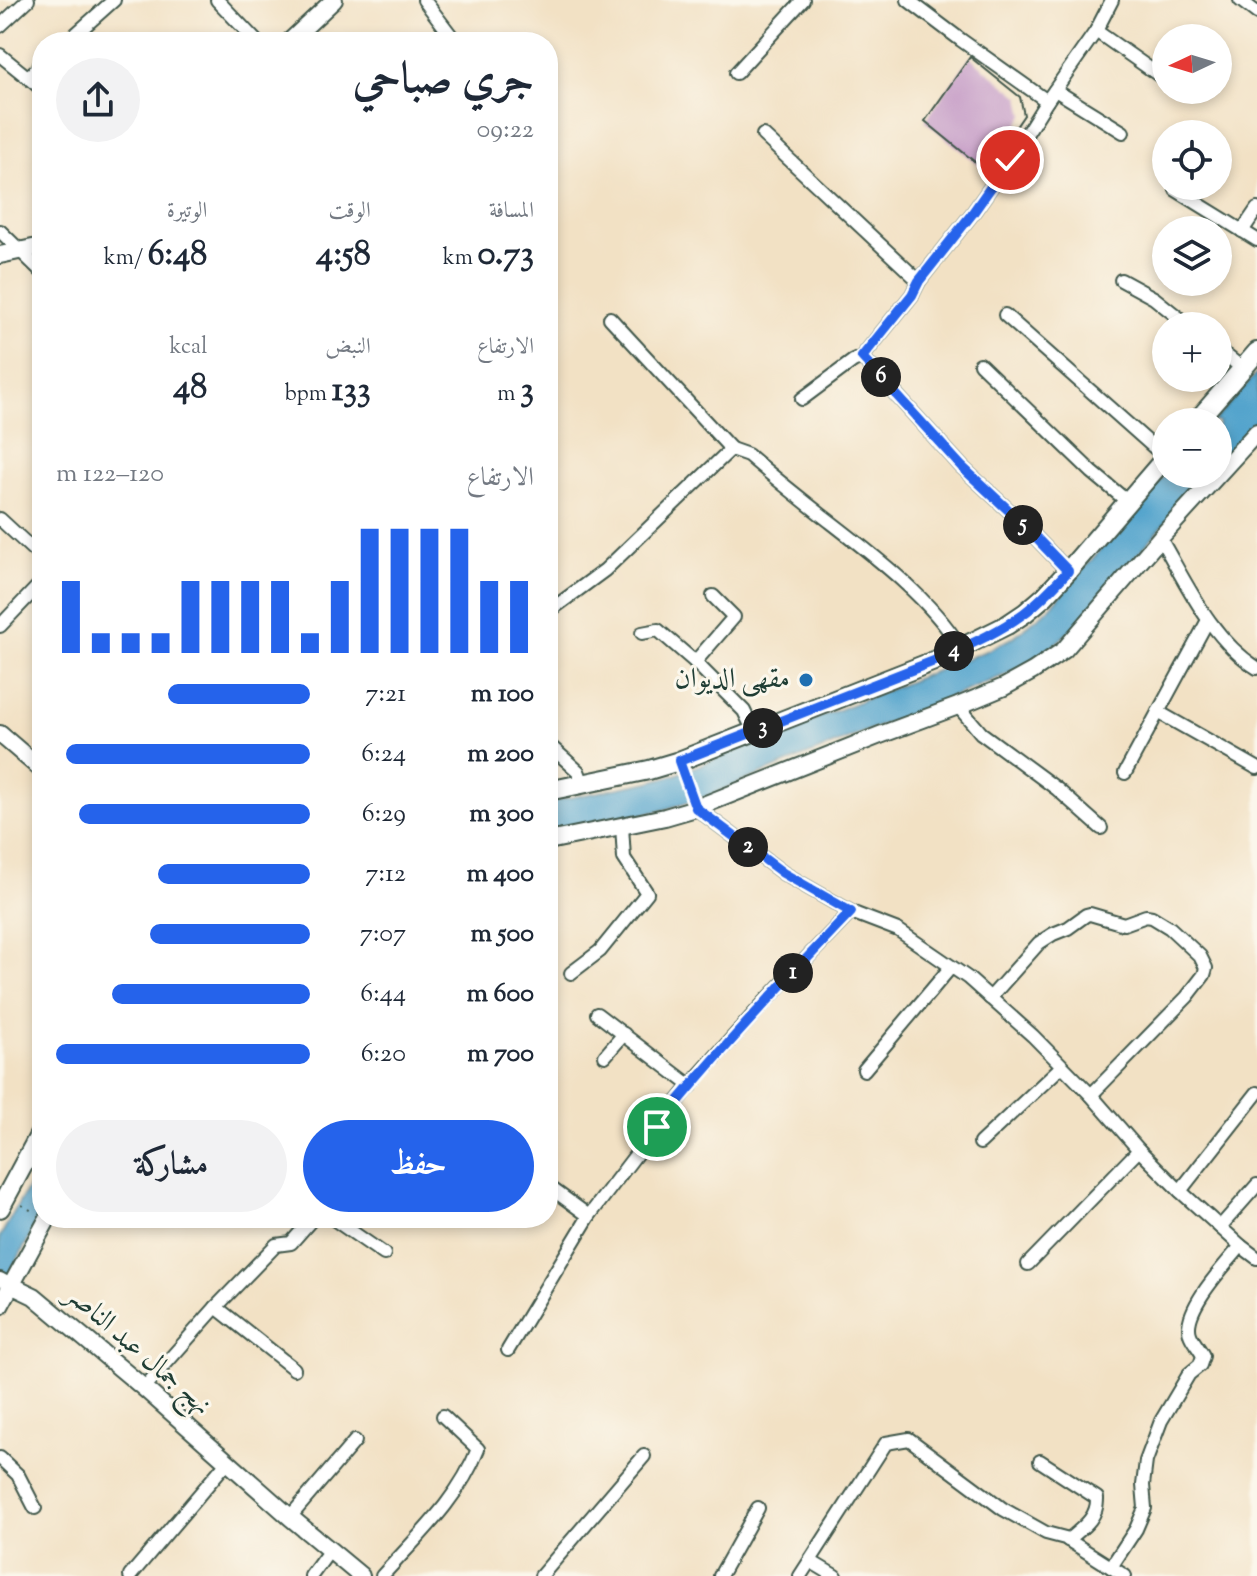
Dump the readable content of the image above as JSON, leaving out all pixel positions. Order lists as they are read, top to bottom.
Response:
{
  "streets": {
    "street": ["نهج جمال عبد الناصر"]
  },
  "places": ["مقهى الديوان"],
  "north": "left",
  "page": {
    "map_buttons": ["+", "−"],
    "heading": ["جري صباحي", "09:22"],
    "stats": [
      ["المسافة", "0.73 km"],
      ["الوقت", "4:58"],
      ["الوتيرة", "6:48 /km"],
      ["الارتفاع", "3 m"],
      ["النبض", "133 bpm"],
      ["kcal", "48"]
    ],
    "pins": [
      "6",
      "5",
      "4",
      "3",
      "2",
      "1"
    ],
    "chart": ["الارتفاع", "120–122 m"],
    "list": [
      {
        "name": "100 m",
        "note": "7:21"
      },
      {
        "name": "200 m",
        "note": "6:24"
      },
      {
        "name": "300 m",
        "note": "6:29"
      },
      {
        "name": "400 m",
        "note": "7:12"
      },
      {
        "name": "500 m",
        "note": "7:07"
      },
      {
        "name": "600 m",
        "note": "6:44"
      },
      {
        "name": "700 m",
        "note": "6:20"
      }
    ],
    "buttons": ["حفظ", "مشاركة"]
  }
}
